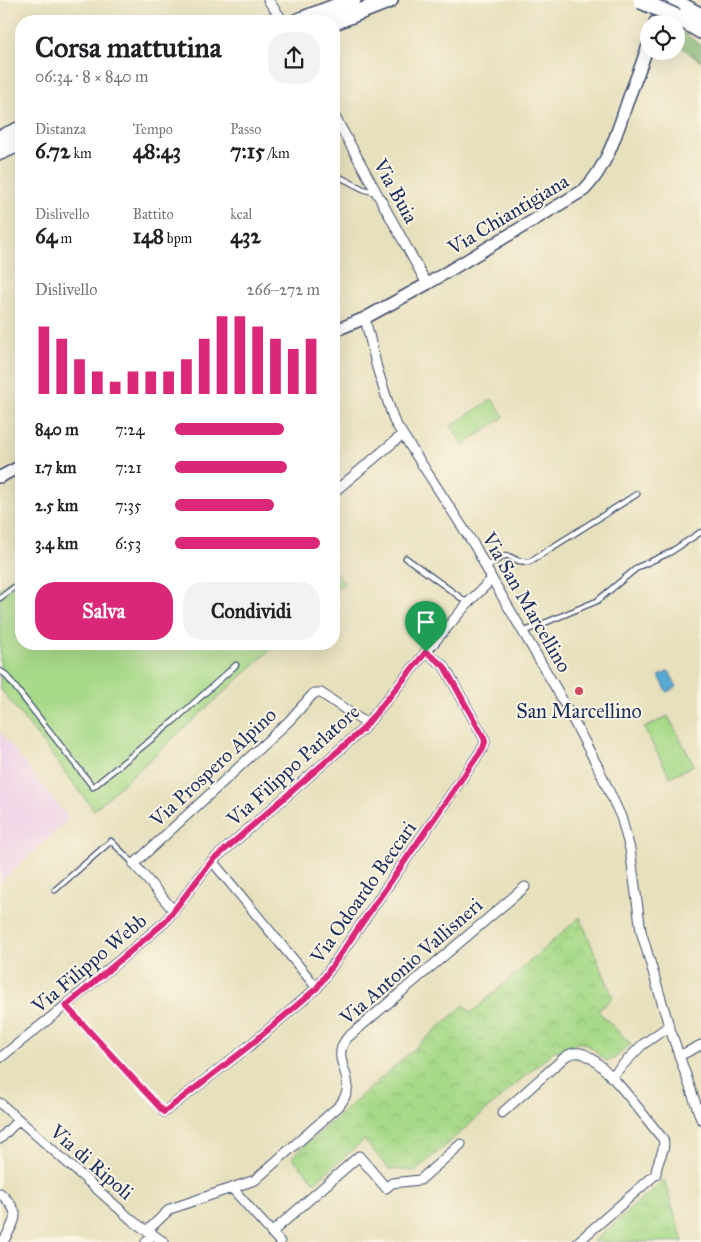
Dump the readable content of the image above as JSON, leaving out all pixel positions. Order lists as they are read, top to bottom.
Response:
{
  "streets": {
    "street": [
      "Via Buia",
      "Via Chiantigiana",
      "Via San Marcellino",
      "Via Filippo Parlatore",
      "Via Prospero Alpino",
      "Via Odoardo Beccari",
      "Via Antonio Vallisneri",
      "Via Filippo Webb",
      "Via di Ripoli"
    ]
  },
  "crossings": [
    ["Via Buia", "Via Chiantigiana"],
    ["Via Chiantigiana", "Via San Marcellino"],
    ["Via San Marcellino", "Via Filippo Parlatore"],
    ["Via Filippo Parlatore", "Via Prospero Alpino"],
    ["Via Filippo Parlatore", "Via Odoardo Beccari"],
    ["Via Filippo Parlatore", "Via Filippo Webb"],
    ["Via Antonio Vallisneri", "Via di Ripoli"]
  ],
  "places": ["San Marcellino"],
  "page": {
    "heading": ["Corsa mattutina", "06:34 · 8 × 840 m"],
    "stats": [
      ["Distanza", "6.72 km"],
      ["Tempo", "48:43"],
      ["Passo", "7:15 /km"],
      ["Dislivello", "64 m"],
      ["Battito", "148 bpm"],
      ["kcal", "432"]
    ],
    "chart": ["Dislivello", "266–272 m"],
    "list": [
      {
        "name": "840 m",
        "note": "7:24"
      },
      {
        "name": "1.7 km",
        "note": "7:21"
      },
      {
        "name": "2.5 km",
        "note": "7:35"
      },
      {
        "name": "3.4 km",
        "note": "6:53"
      }
    ],
    "buttons": ["Salva", "Condividi"]
  }
}
